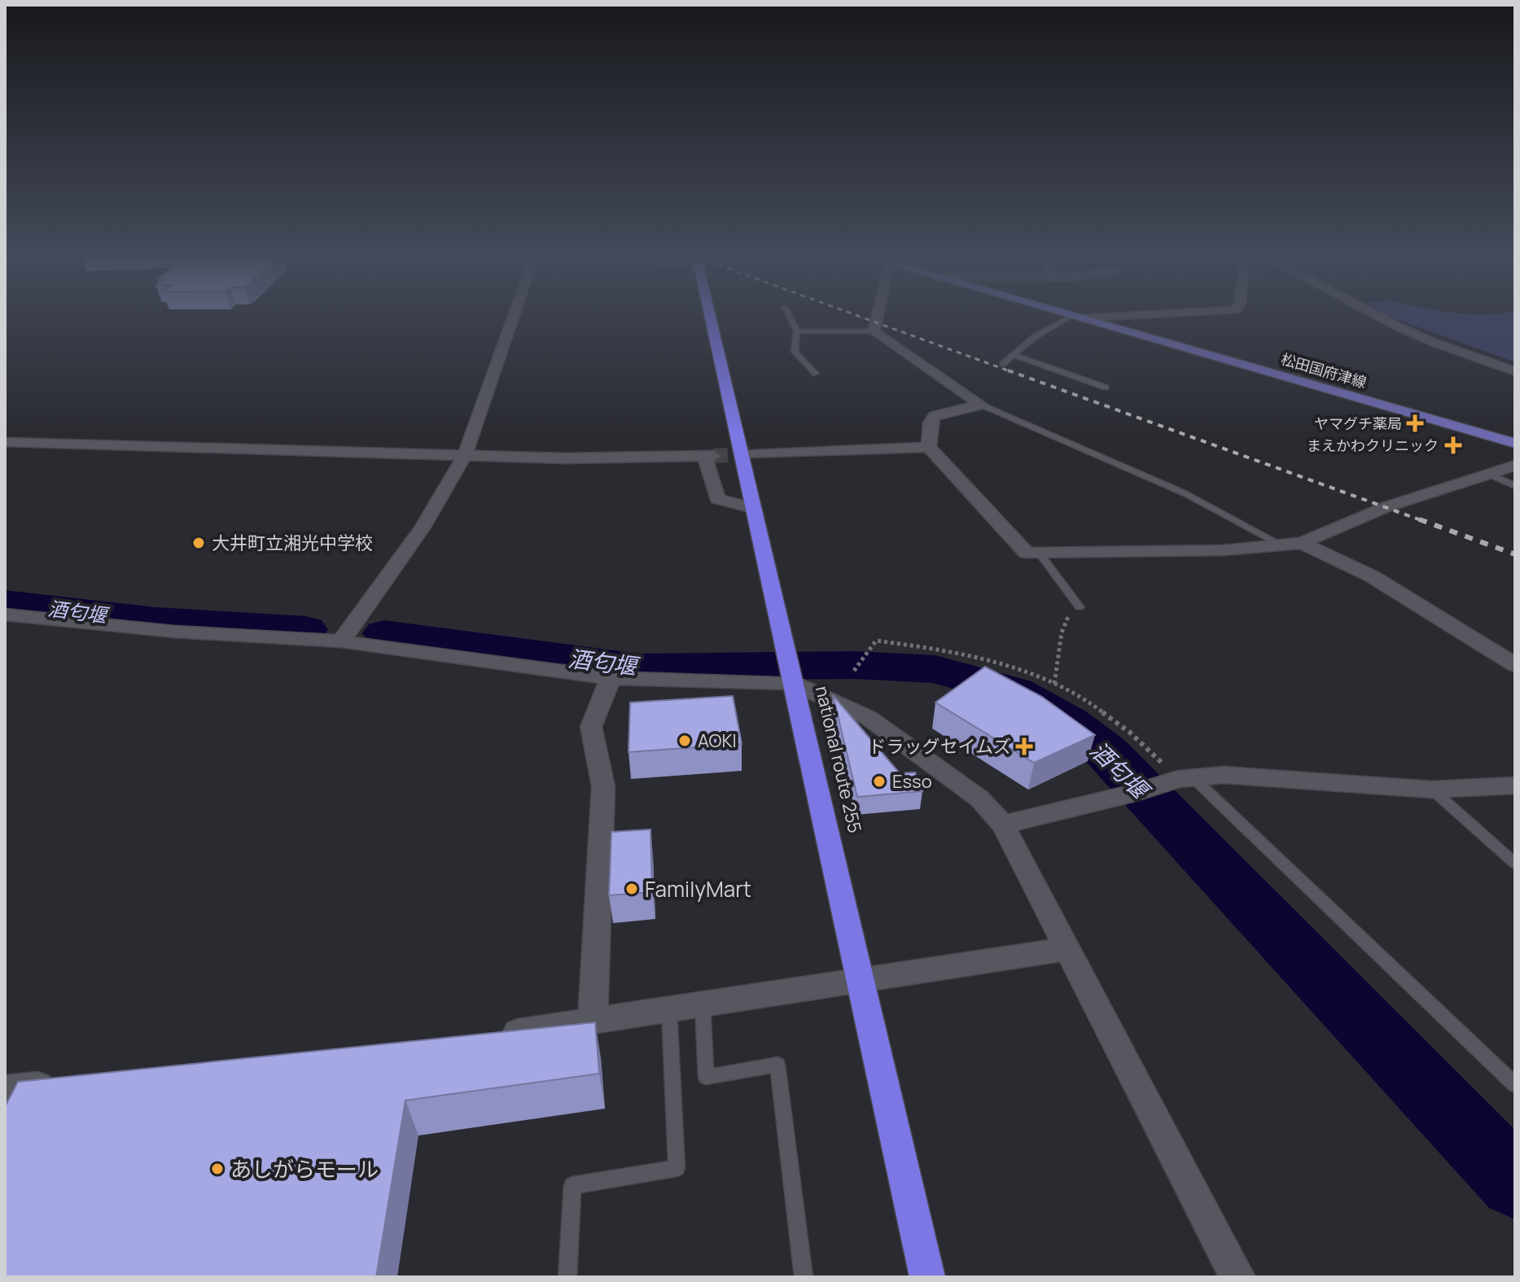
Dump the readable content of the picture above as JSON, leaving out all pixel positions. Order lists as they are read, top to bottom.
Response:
{
  "streets": {
    "highway": ["national route 255"],
    "main road": ["松田国府津線"]
  },
  "water": ["酒匂堰"],
  "places": {
    "health": ["ヤマグチ薬局", "まえかわクリニック", "ドラッグセイムズ"],
    "other": [
      "大井町立湘光中学校",
      "AOKI",
      "Esso",
      "FamilyMart",
      "あしがらモール"
    ]
  }
}
